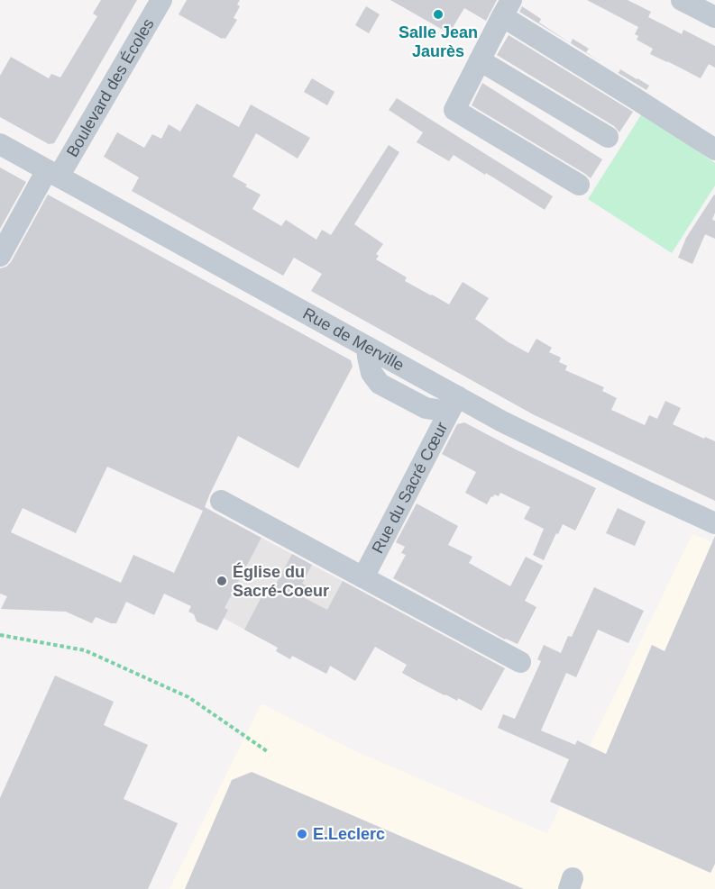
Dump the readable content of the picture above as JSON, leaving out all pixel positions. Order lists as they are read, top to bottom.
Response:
{
  "streets": {
    "street": ["Boulevard des Écoles", "Rue de Merville", "Rue du Sacré Cœur"]
  },
  "crossings": [
    ["Boulevard des Écoles", "Rue de Merville"],
    ["Rue de Merville", "Rue du Sacré Cœur"]
  ],
  "places": ["Salle Jean Jaurès", "Église du Sacré-Coeur", "E.Leclerc"]
}
